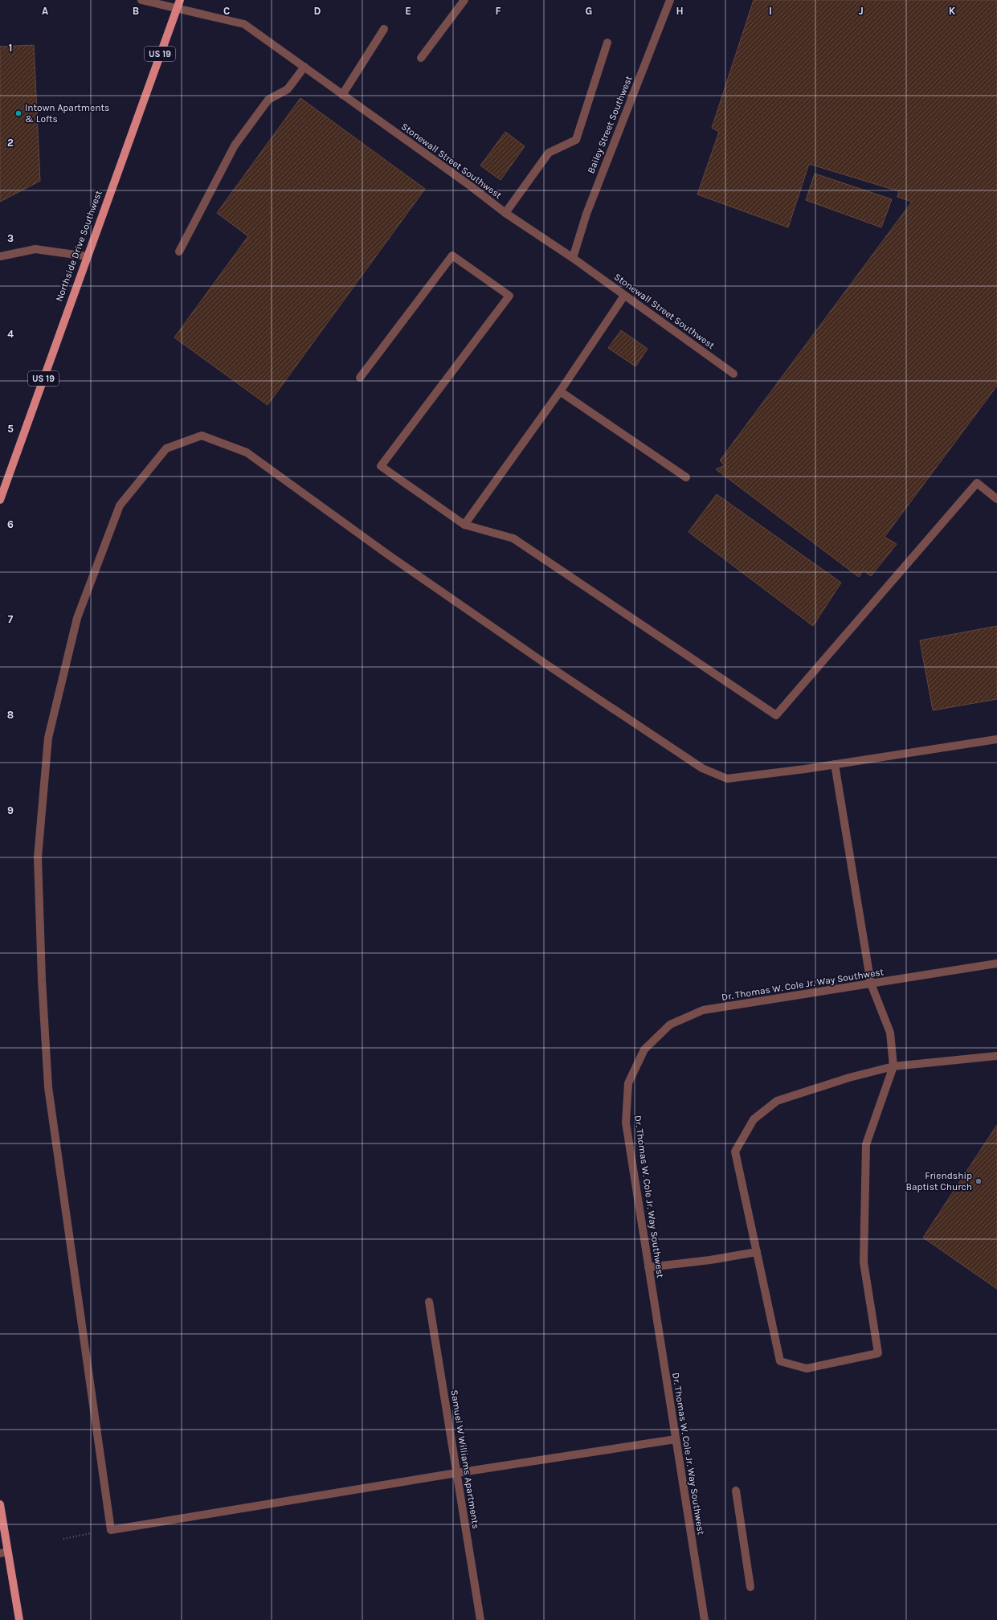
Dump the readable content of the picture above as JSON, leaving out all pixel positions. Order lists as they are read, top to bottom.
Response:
{
  "streets": {
    "main road": ["US 19", "Northside Drive Southwest"],
    "street": [
      "Bailey Street Southwest",
      "Stonewall Street Southwest",
      "Dr. Thomas W. Cole Jr. Way Southwest",
      "Samuel W Williams Apartments"
    ]
  },
  "crossings": [
    ["Bailey Street Southwest", "Stonewall Street Southwest"],
    ["Stonewall Street Southwest", "Northside Drive Southwest"]
  ],
  "places": ["Intown Apartments & Lofts", "Friendship Baptist Church"],
  "grid": {
    "columns": [
      "A",
      "B",
      "C",
      "D",
      "E",
      "F",
      "G",
      "H",
      "I",
      "J",
      "K"
    ],
    "rows": [
      "1",
      "2",
      "3",
      "4",
      "5",
      "6",
      "7",
      "8",
      "9"
    ]
  }
}
